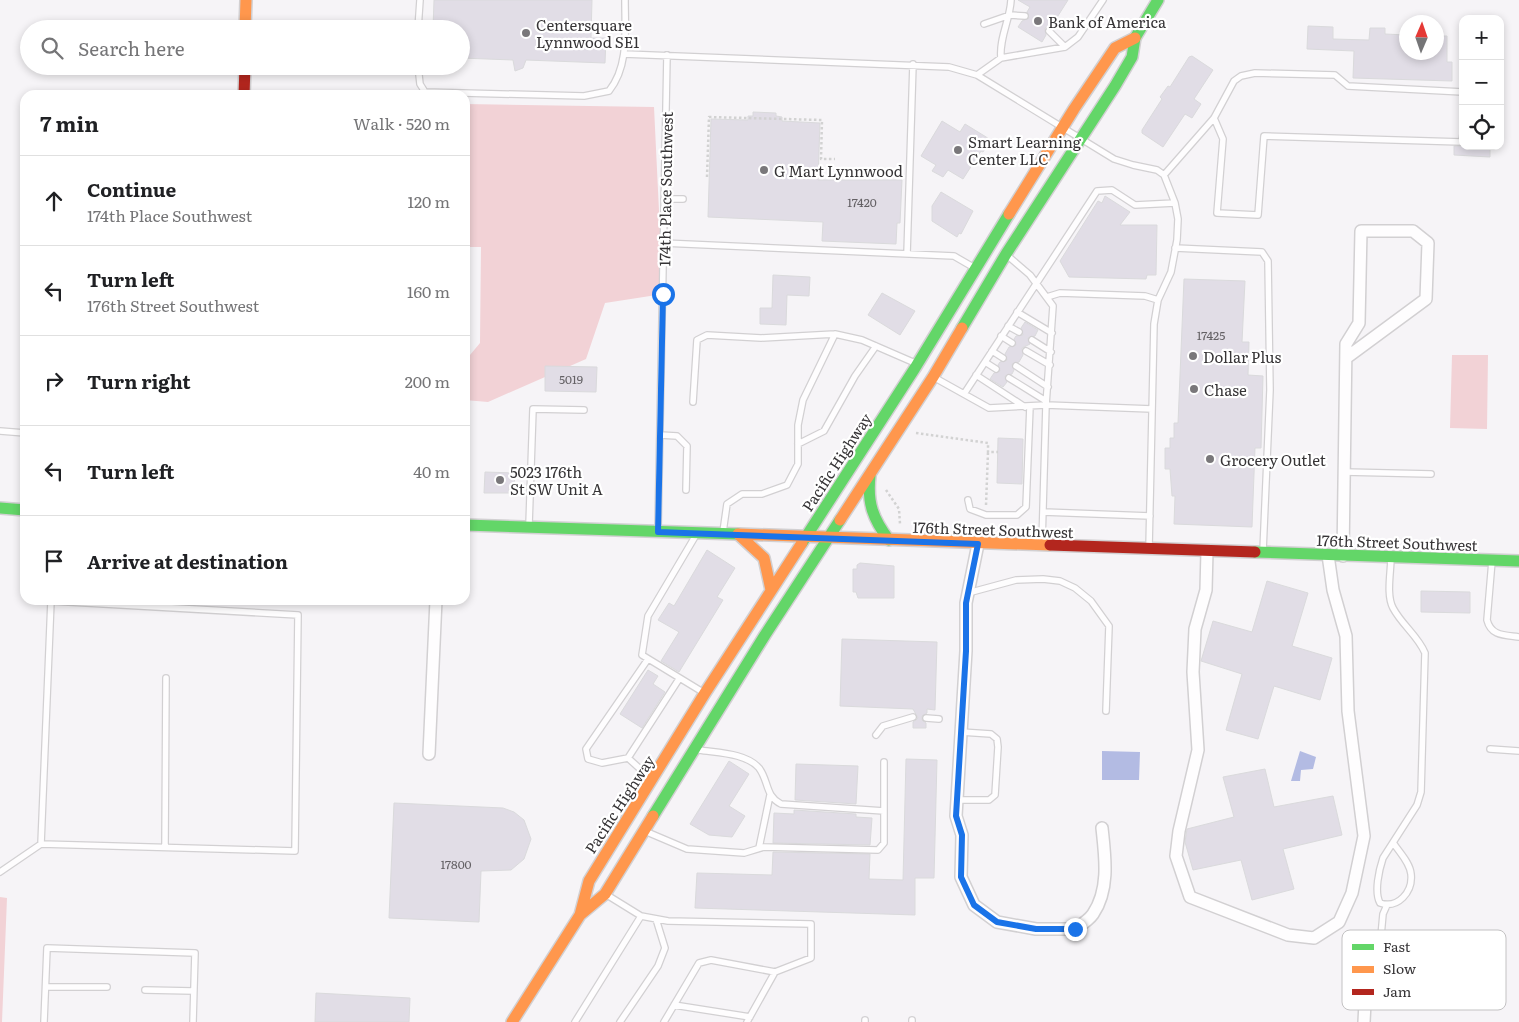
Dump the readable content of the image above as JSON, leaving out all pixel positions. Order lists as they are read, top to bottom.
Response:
{
  "streets": {
    "main road": ["Pacific Highway", "176th Street Southwest"],
    "lane": ["174th Place Southwest"]
  },
  "crossings": [
    ["174th Place Southwest", "176th Street Southwest"],
    ["Pacific Highway", "176th Street Southwest"]
  ],
  "places": [
    "Bank of America",
    "Centersquare Lynnwood SE1",
    "Smart Learning Center LLC",
    "G Mart Lynnwood",
    "Dollar Plus",
    "Chase",
    "Grocery Outlet",
    "5023 176th St SW Unit A"
  ],
  "house_numbers": [
    "17420",
    "17425",
    "5019",
    "17800"
  ],
  "legend": ["Fast", "Slow", "Jam"],
  "north": "top",
  "page": {
    "map_buttons": ["+", "−"],
    "search": "Search here",
    "heading": ["7 min", "Walk · 520 m"],
    "list": [
      ["Continue", "174th Place Southwest", "120 m"],
      ["Turn left", "176th Street Southwest", "160 m"],
      ["Turn right", "200 m"],
      ["Turn left", "40 m"],
      "Arrive at destination"
    ]
  }
}
